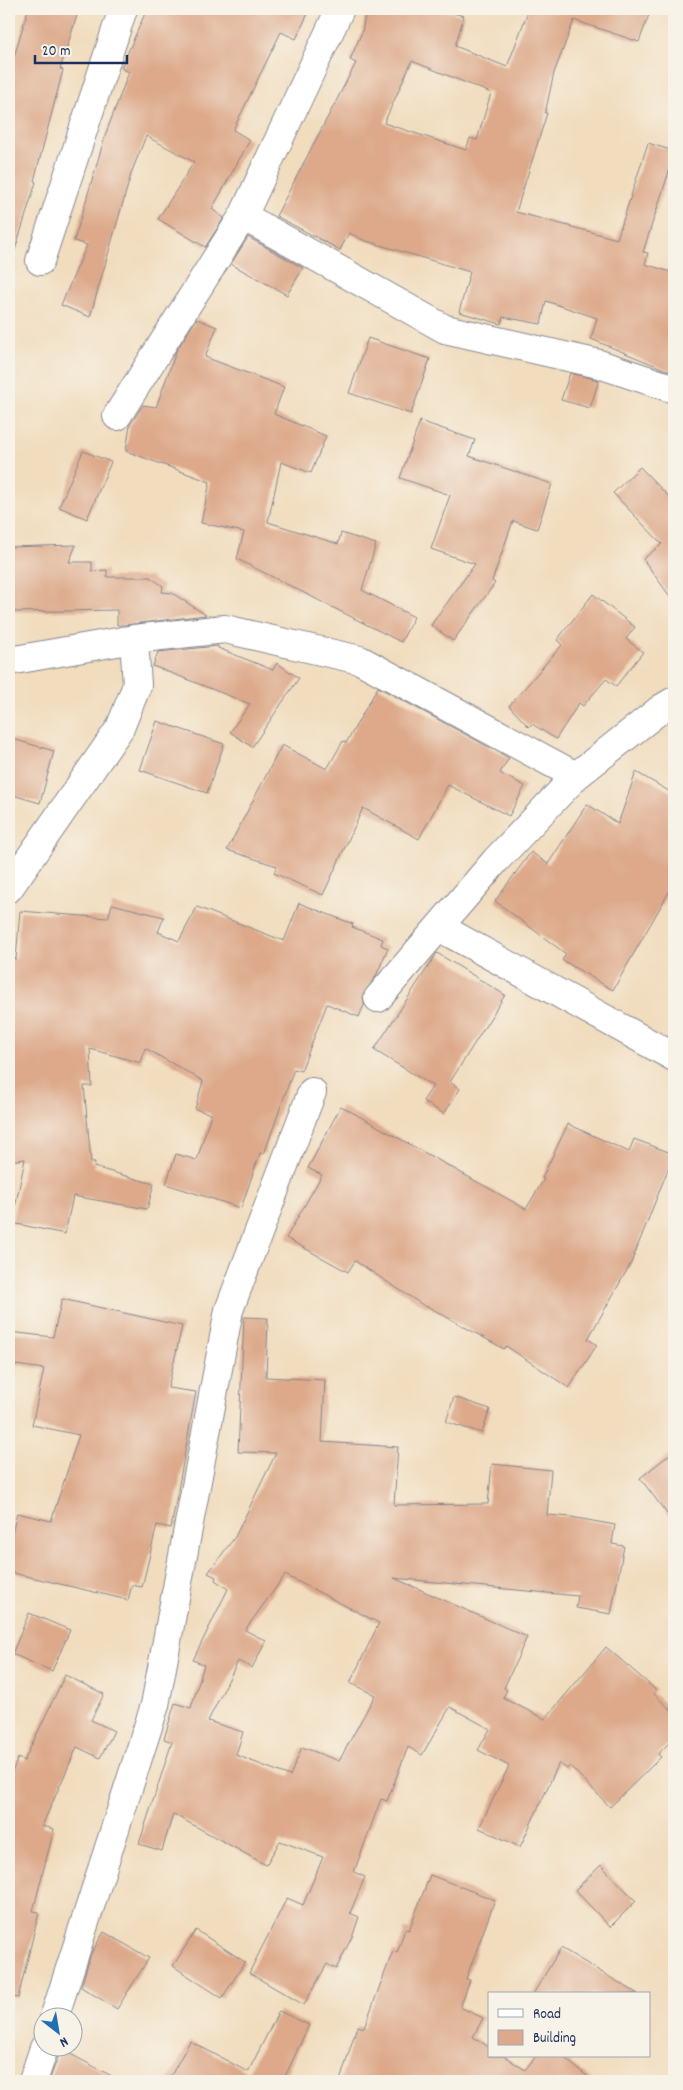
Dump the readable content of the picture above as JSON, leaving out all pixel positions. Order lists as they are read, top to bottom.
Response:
{
  "legend": ["Road", "Building"],
  "scale_bar": "20 m",
  "north": "bottom right"
}
